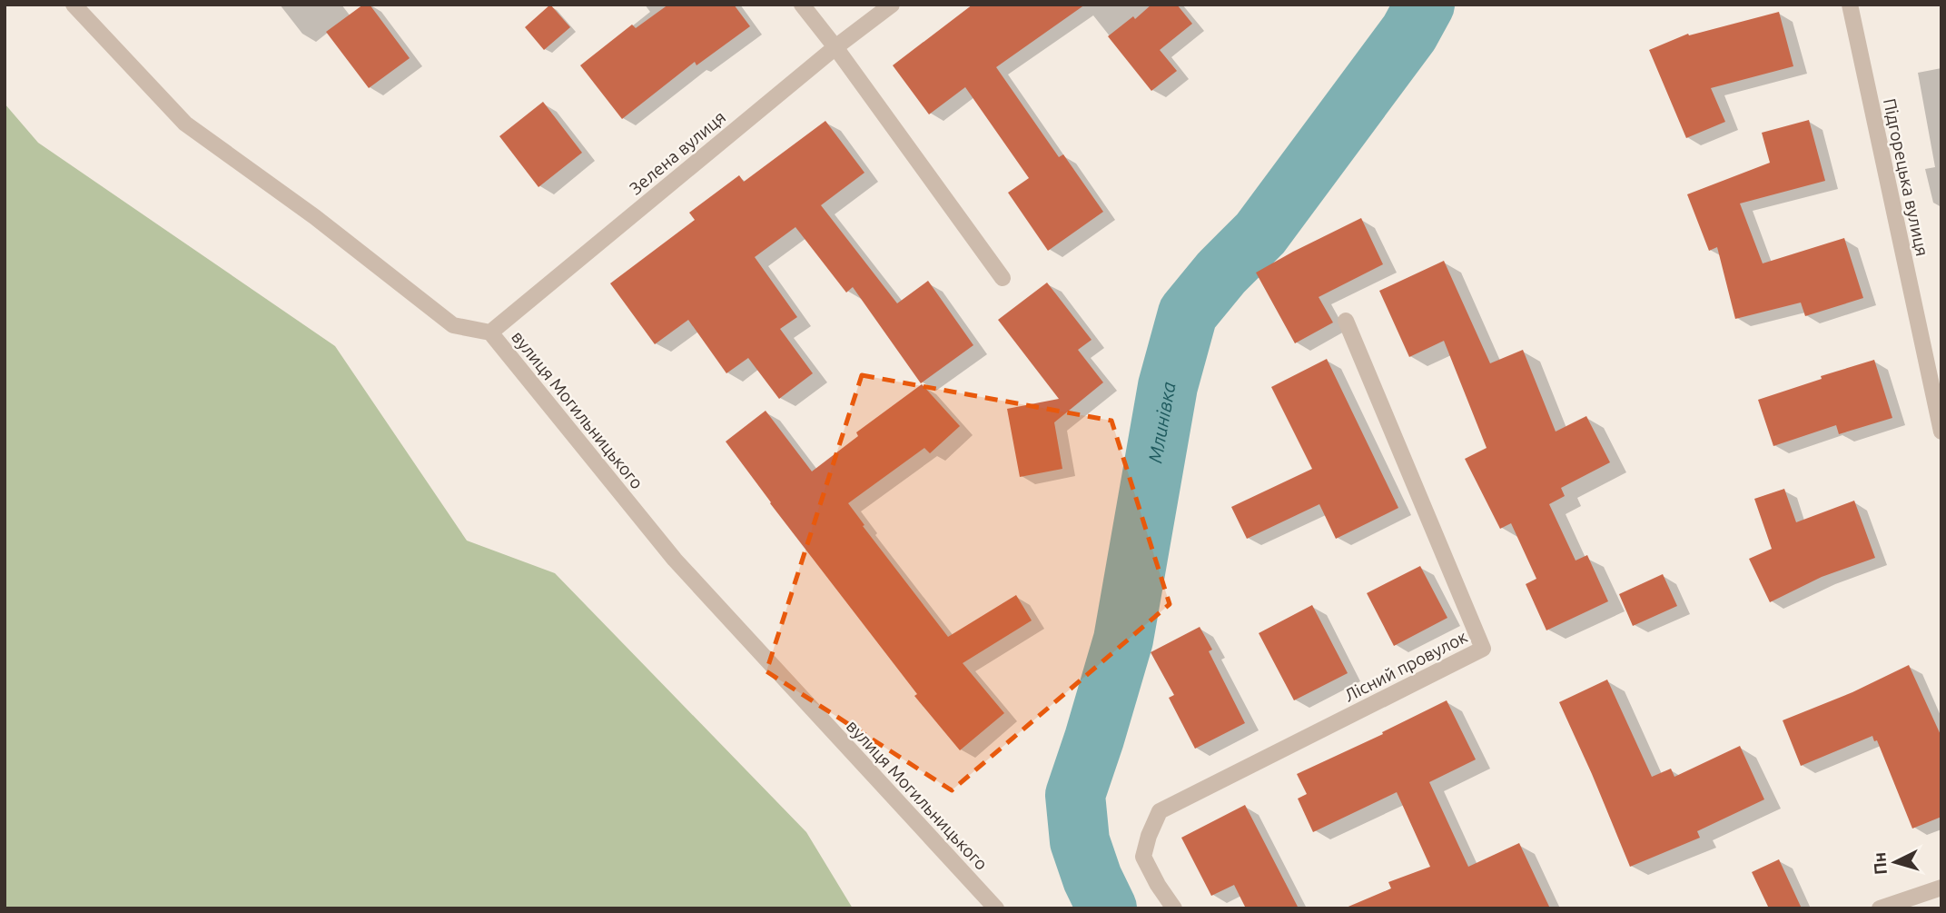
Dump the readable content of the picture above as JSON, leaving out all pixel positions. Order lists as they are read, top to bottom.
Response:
{
  "streets": {
    "street": [
      "Зелена вулиця",
      "Підгорецька вулиця",
      "вулиця Могильницького",
      "Лісний провулок"
    ]
  },
  "crossings": [
    ["Зелена вулиця", "вулиця Могильницького"]
  ],
  "water": ["Млинівка"],
  "north": "left"
}
